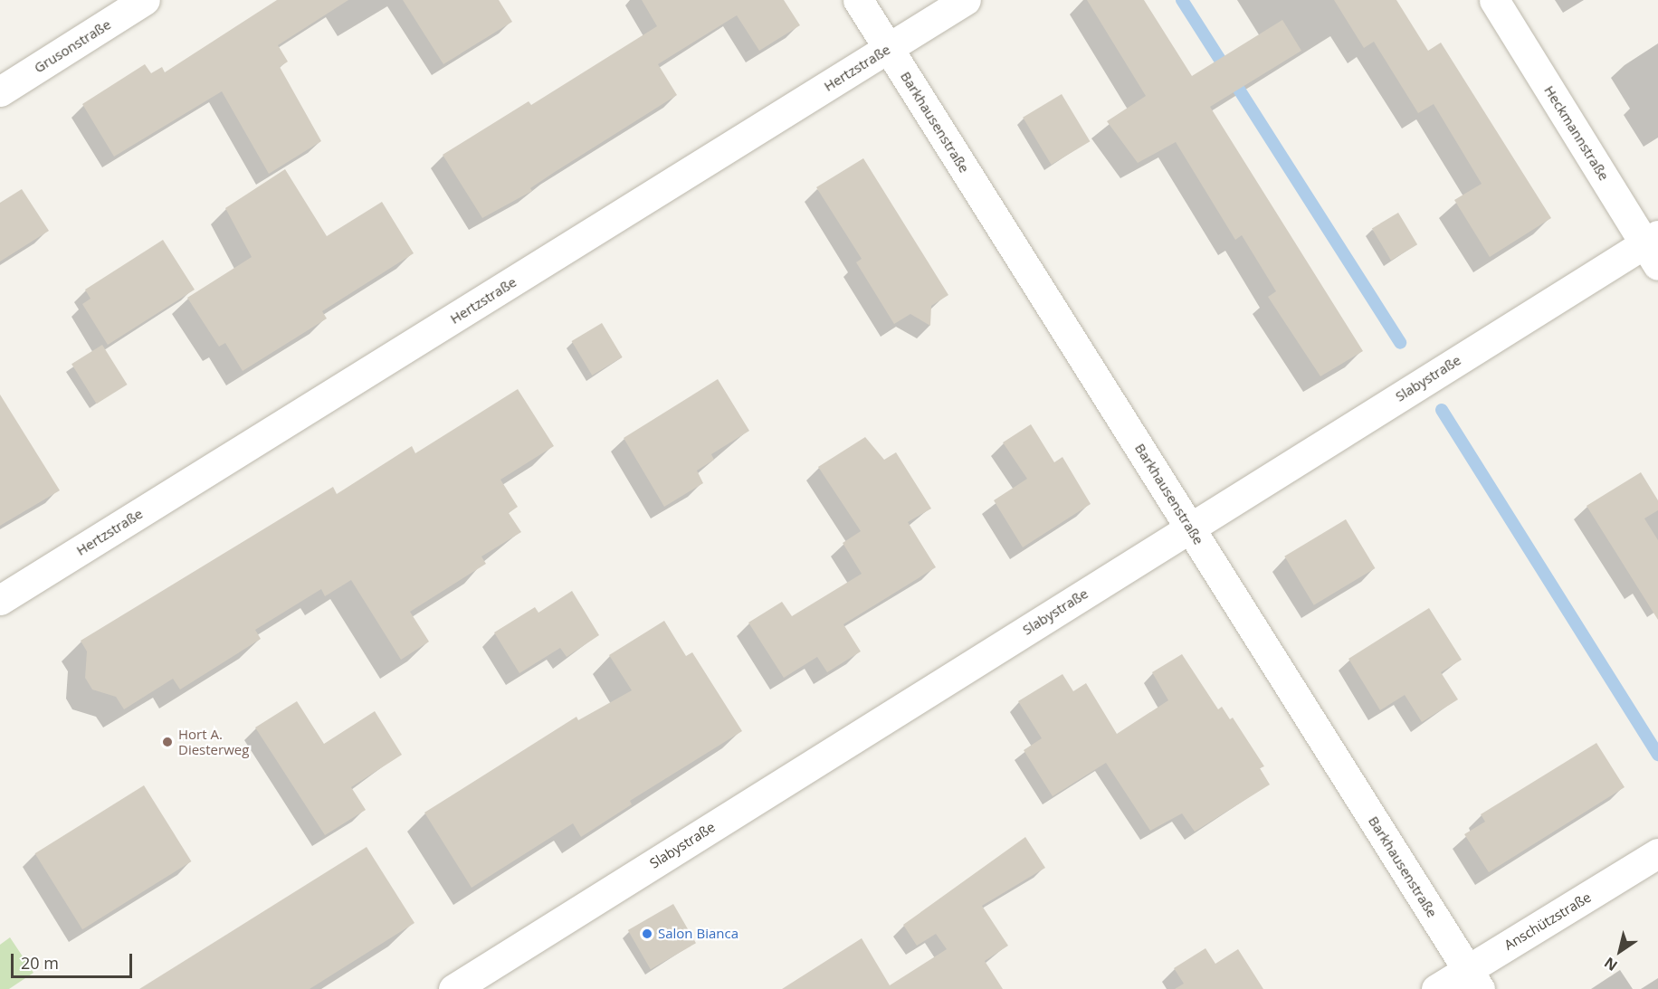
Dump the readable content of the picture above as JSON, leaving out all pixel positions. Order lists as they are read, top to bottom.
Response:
{
  "streets": {
    "street": [
      "Grusonstraße",
      "Hertzstraße",
      "Barkhausenstraße",
      "Heckmannstraße",
      "Slabystraße",
      "Anschützstraße"
    ]
  },
  "crossings": [
    ["Hertzstraße", "Barkhausenstraße"],
    ["Barkhausenstraße", "Slabystraße"],
    ["Barkhausenstraße", "Anschützstraße"],
    ["Heckmannstraße", "Slabystraße"]
  ],
  "places": ["Hort A. Diesterweg", "Salon Bianca"],
  "scale_bar": "20 m",
  "north": "bottom left"
}
